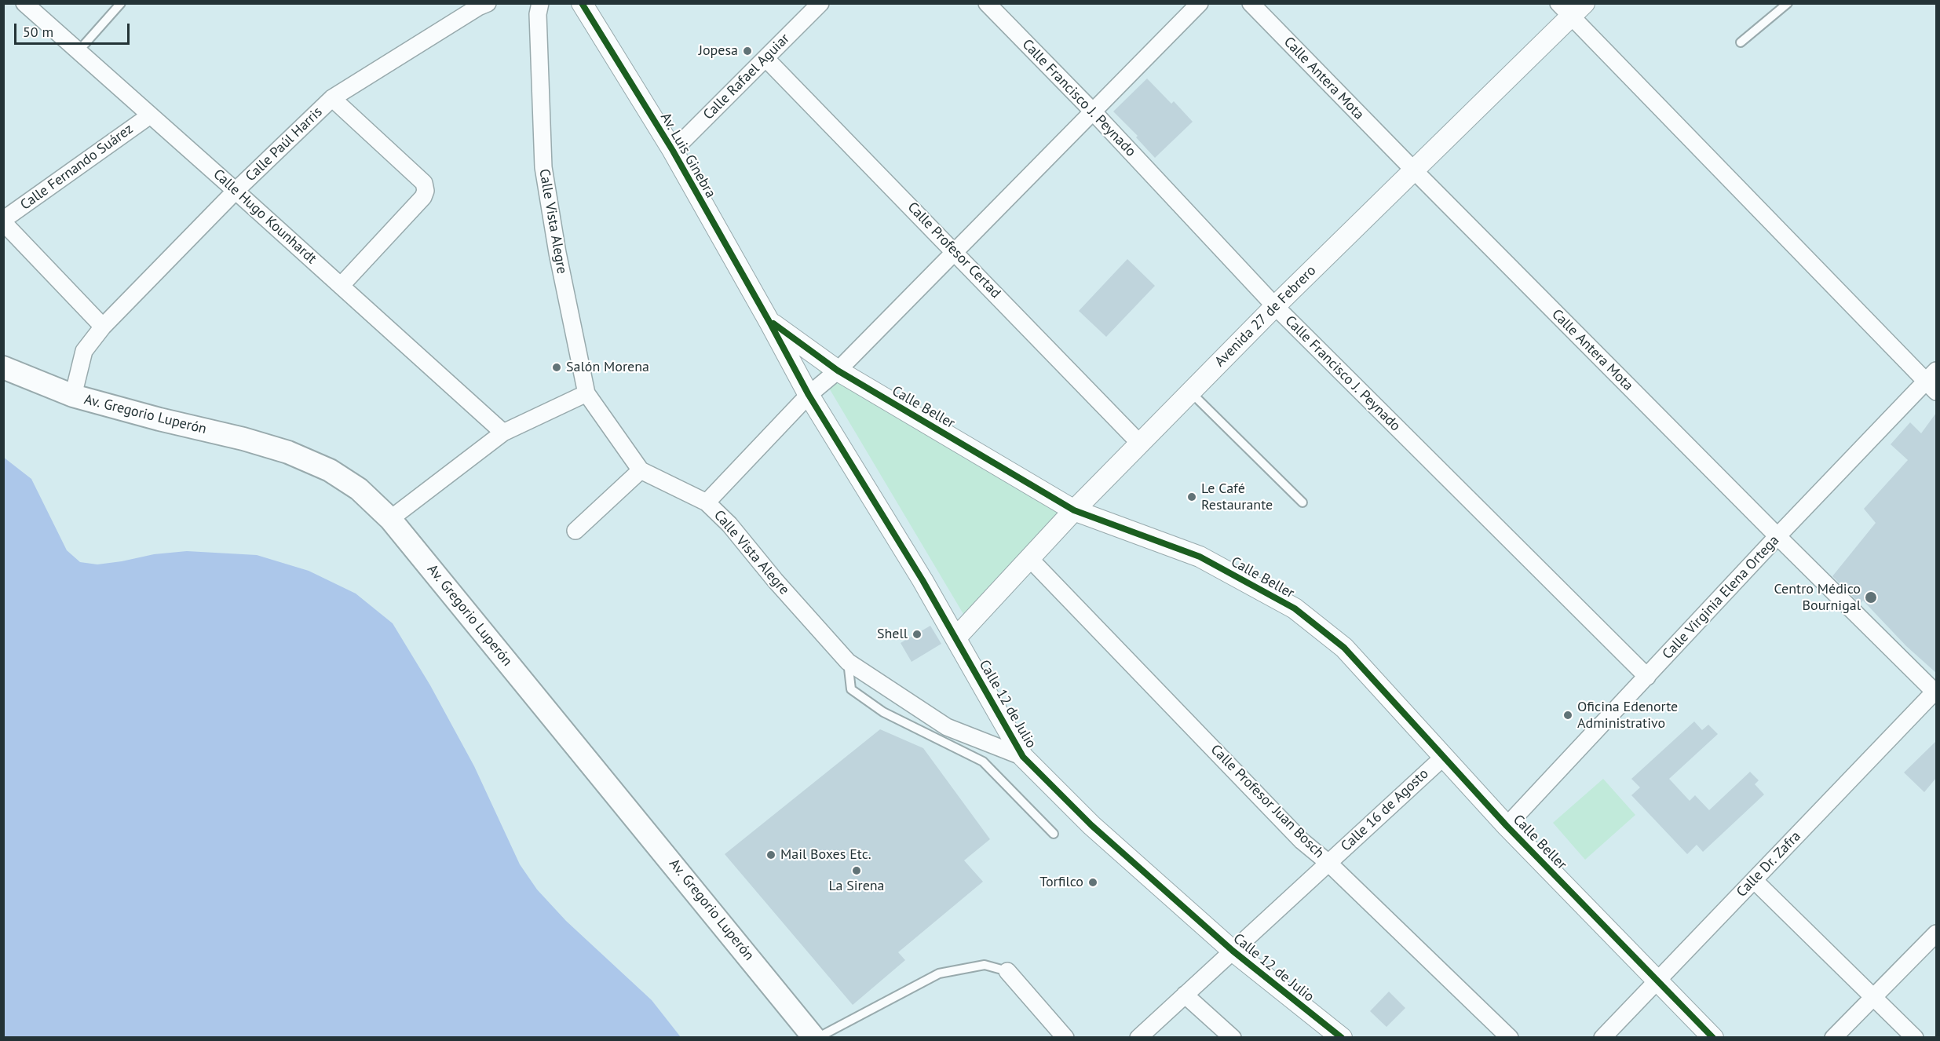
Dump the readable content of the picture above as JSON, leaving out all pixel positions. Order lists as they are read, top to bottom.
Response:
{
  "streets": {
    "main road": ["Av. Gregorio Luperón"],
    "street": [
      "Calle Rafael Aguiar",
      "Calle Antera Mota",
      "Calle Francisco J. Peynado",
      "Calle Paúl Harris",
      "Av. Luis Ginebra",
      "Calle Fernando Suárez",
      "Calle Hugo Kounhardt",
      "Calle Vista Alegre",
      "Calle Profesor Certad",
      "Avenida 27 de Febrero",
      "Calle Beller",
      "Calle Virginia Elena Ortega",
      "Calle 12 de Julio",
      "Calle Profesor Juan Bosch",
      "Calle 16 de Agosto",
      "Calle Dr. Zafra"
    ]
  },
  "crossings": [
    ["Calle Rafael Aguiar", "Av. Luis Ginebra"],
    ["Calle Rafael Aguiar", "Calle Profesor Certad"],
    ["Calle Antera Mota", "Avenida 27 de Febrero"],
    ["Calle Antera Mota", "Calle Virginia Elena Ortega"],
    ["Calle Antera Mota", "Calle Dr. Zafra"],
    ["Calle Francisco J. Peynado", "Avenida 27 de Febrero"],
    ["Calle Francisco J. Peynado", "Calle Virginia Elena Ortega"],
    ["Calle Paúl Harris", "Calle Hugo Kounhardt"],
    ["Calle Paúl Harris", "Av. Gregorio Luperón"],
    ["Av. Luis Ginebra", "Calle Beller"],
    ["Av. Luis Ginebra", "Calle 12 de Julio"],
    ["Calle Fernando Suárez", "Calle Hugo Kounhardt"],
    ["Calle Vista Alegre", "Calle 12 de Julio"],
    ["Calle Profesor Certad", "Avenida 27 de Febrero"],
    ["Avenida 27 de Febrero", "Calle Beller"],
    ["Avenida 27 de Febrero", "Calle 12 de Julio"],
    ["Avenida 27 de Febrero", "Calle Profesor Juan Bosch"],
    ["Calle Beller", "Calle Virginia Elena Ortega"],
    ["Calle Beller", "Calle 12 de Julio"],
    ["Calle Beller", "Calle 16 de Agosto"],
    ["Calle Beller", "Calle Dr. Zafra"],
    ["Calle 12 de Julio", "Calle 16 de Agosto"],
    ["Calle Profesor Juan Bosch", "Calle 16 de Agosto"]
  ],
  "places": [
    "Jopesa",
    "Salón Morena",
    "Le Café Restaurante",
    "Centro Médico Bournigal",
    "Shell",
    "Oficina Edenorte Administrativo",
    "Mail Boxes Etc.",
    "La Sirena",
    "Torfilco"
  ],
  "scale_bar": "50 m"
}
